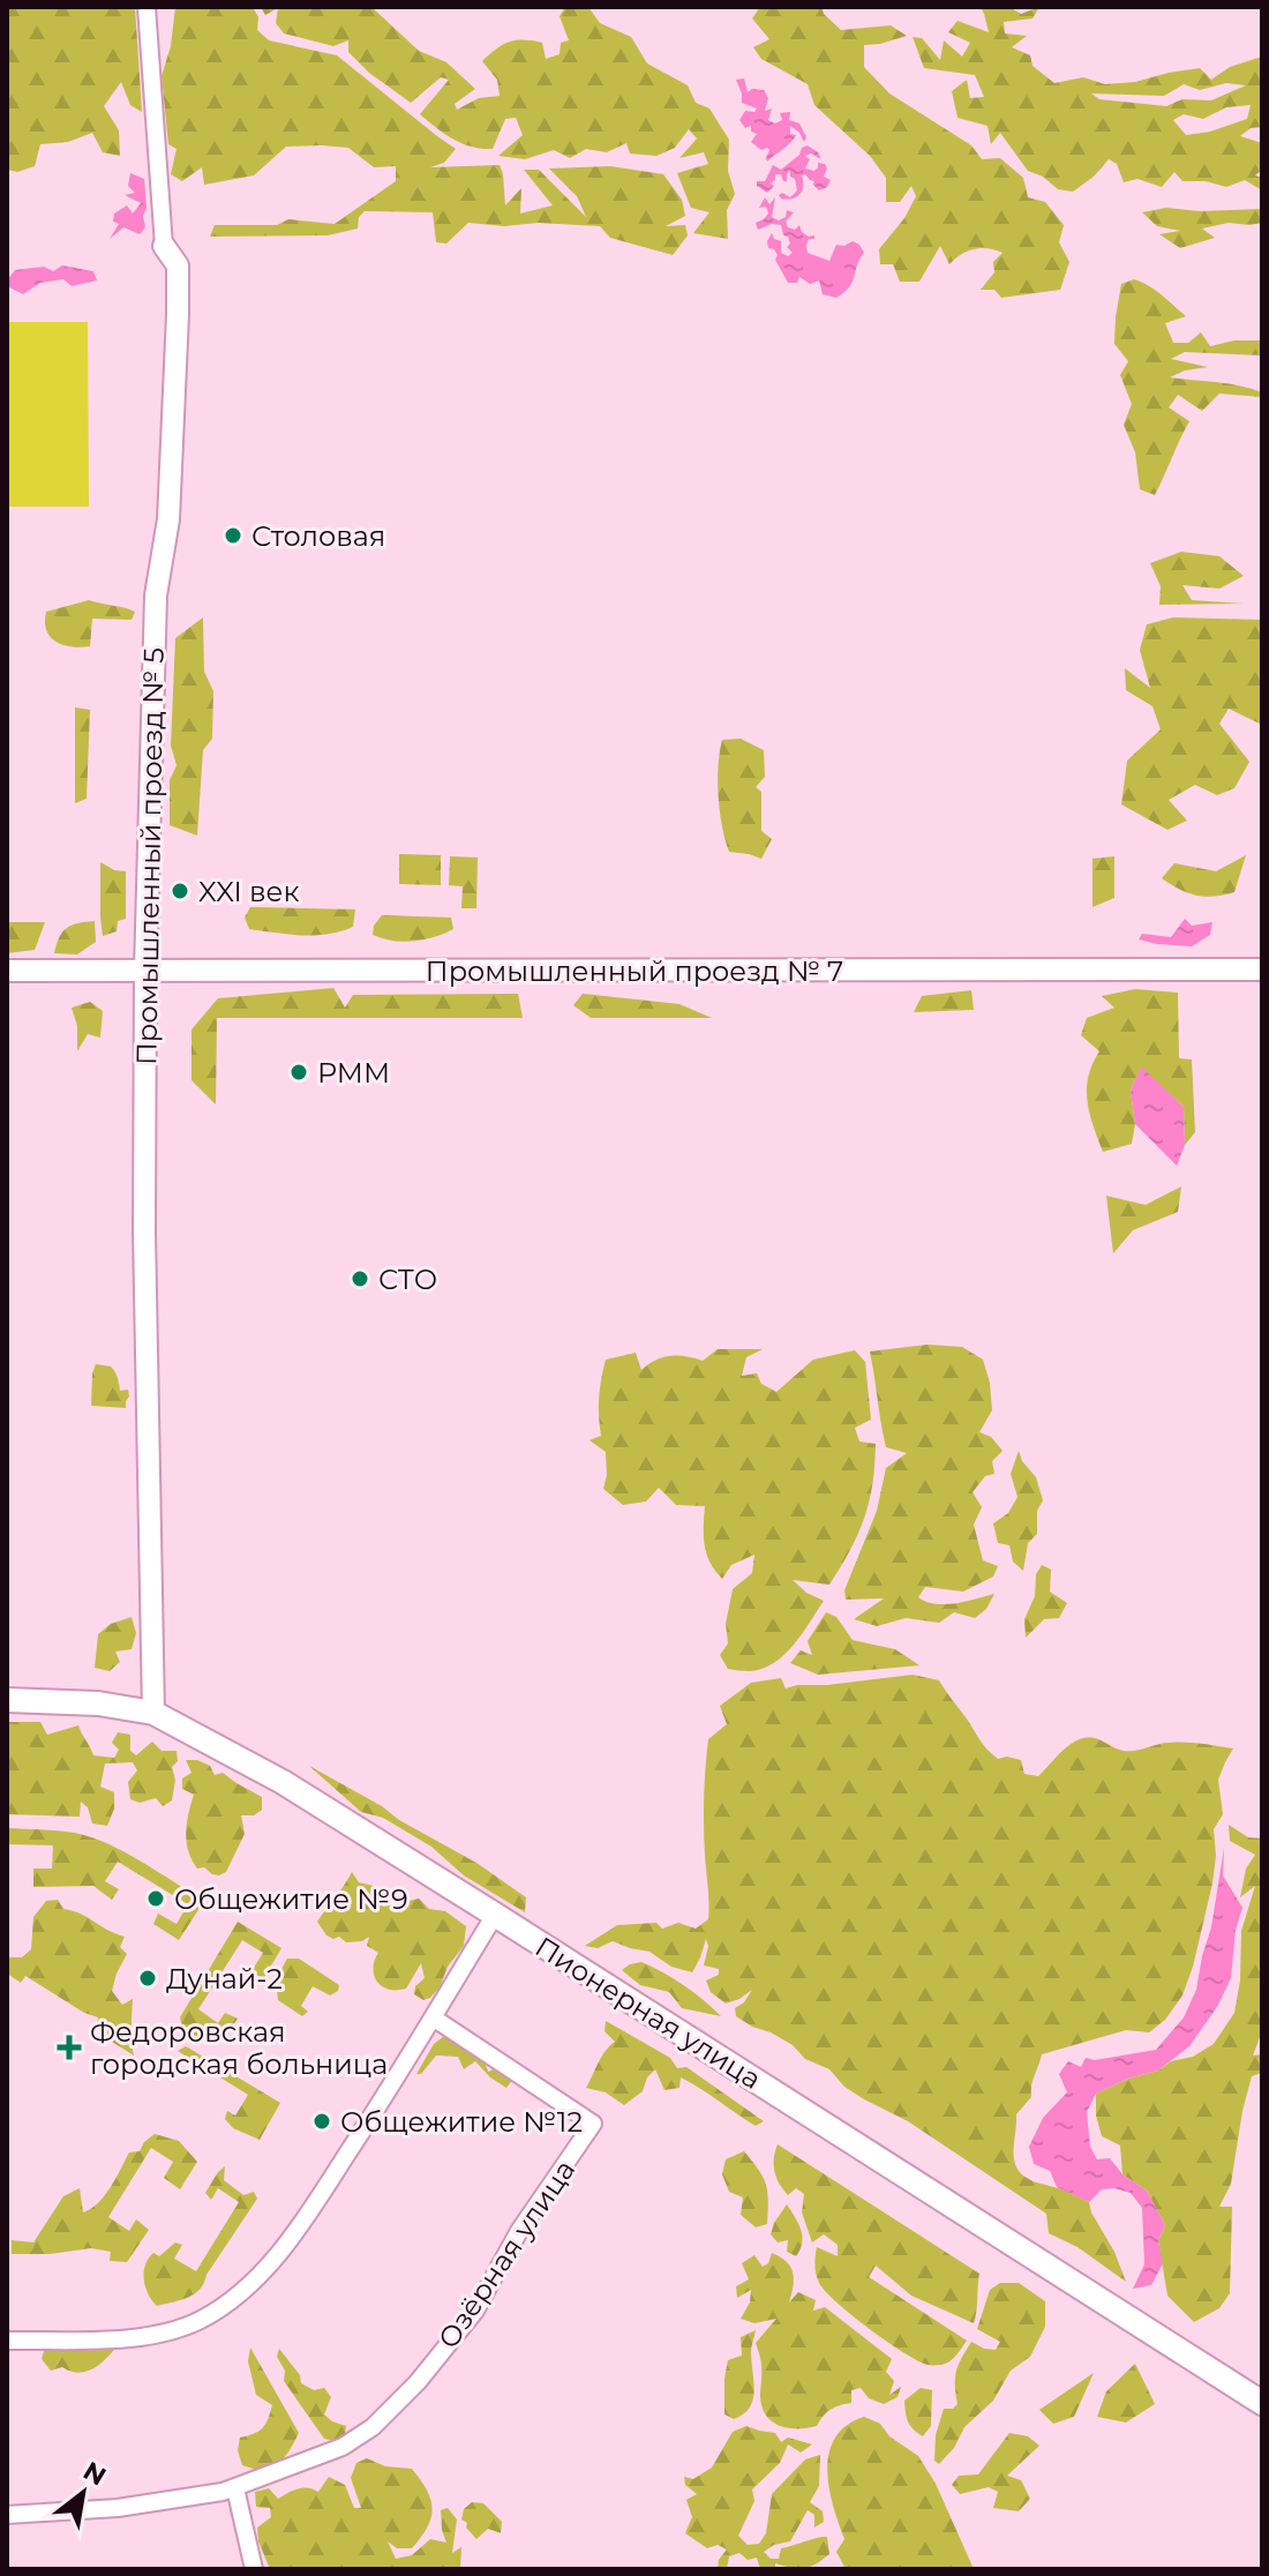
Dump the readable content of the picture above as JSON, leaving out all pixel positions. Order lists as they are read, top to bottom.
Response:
{
  "streets": {
    "main road": ["Пионерная улица"],
    "street": ["Промышленный проезд № 5", "Промышленный проезд № 7", "Озёрная улица"]
  },
  "crossings": [
    ["Промышленный проезд № 5", "Промышленный проезд № 7"],
    ["Промышленный проезд № 5", "Пионерная улица"]
  ],
  "places": {
    "other": [
      "Столовая",
      "XXI век",
      "РММ",
      "СТО",
      "Общежитие №9",
      "Дунай-2",
      "Общежитие №12"
    ],
    "health": ["Федоровская городская больница"]
  },
  "north": "top right"
}
